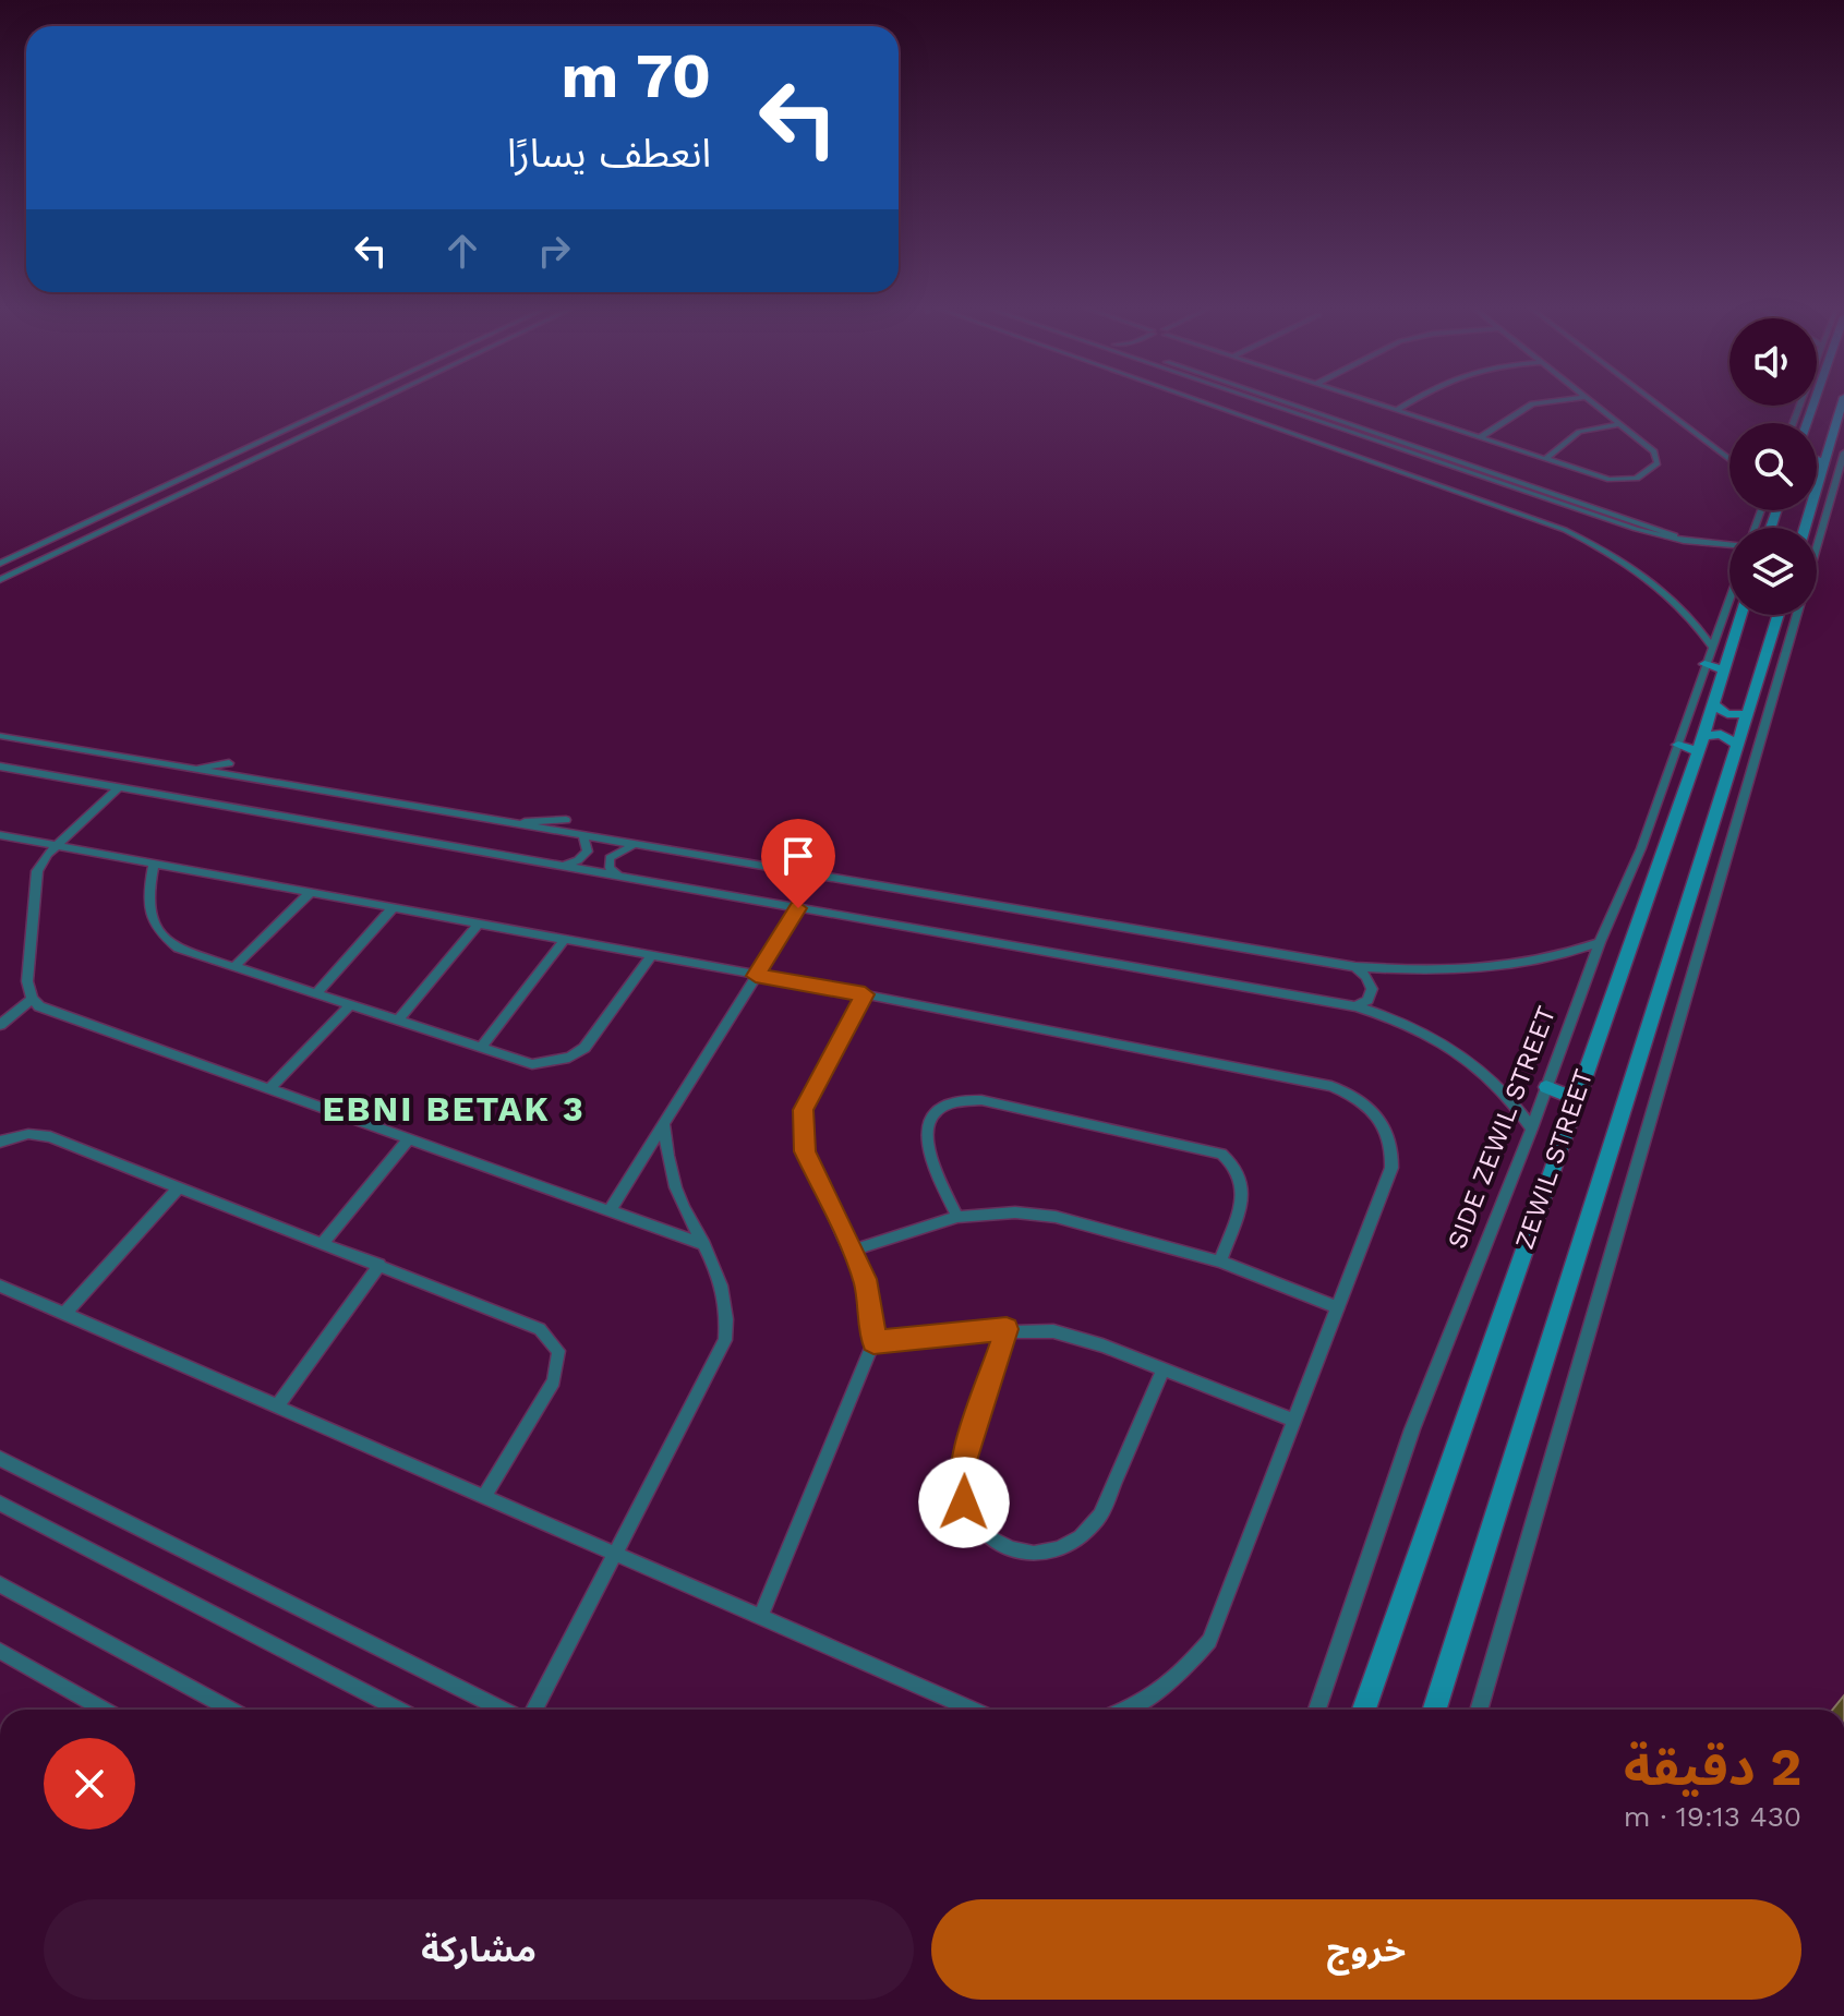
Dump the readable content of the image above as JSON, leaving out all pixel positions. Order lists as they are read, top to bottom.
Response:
{
  "streets": {
    "main road": ["ZEWIL STREET"],
    "street": ["SIDE ZEWIL STREET"]
  },
  "districts": ["EBNI BETAK 3"],
  "page": {
    "turn": ["70 m", "انعطف يسارًا"],
    "heading": ["2 دقيقة", "430 m · 19:13"],
    "buttons": ["خروج", "مشاركة"]
  }
}
